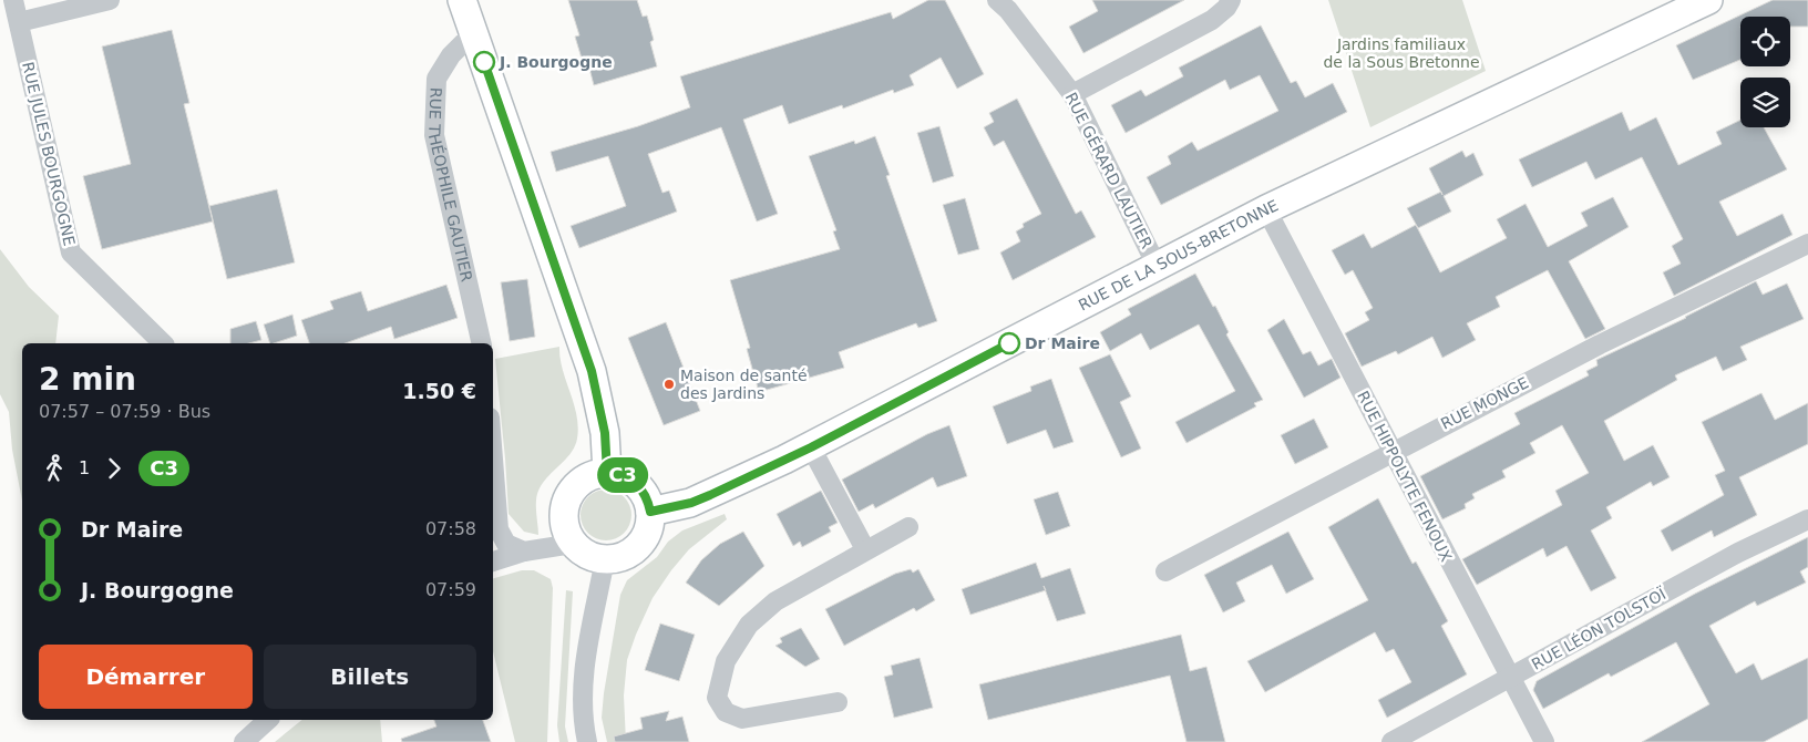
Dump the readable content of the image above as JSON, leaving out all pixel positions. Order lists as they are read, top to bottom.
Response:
{
  "streets": {
    "street": [
      "RUE JULES BOURGOGNE",
      "RUE GÉRARD LAUTIER",
      "RUE THÉOPHILE GAUTIER",
      "RUE DE LA SOUS-BRETONNE",
      "RUE MONGE",
      "RUE HIPPOLYTE FENOUX",
      "RUE LÉON TOLSTOÏ"
    ]
  },
  "crossings": [
    ["RUE GÉRARD LAUTIER", "RUE DE LA SOUS-BRETONNE"],
    ["RUE DE LA SOUS-BRETONNE", "RUE HIPPOLYTE FENOUX"],
    ["RUE MONGE", "RUE HIPPOLYTE FENOUX"],
    ["RUE HIPPOLYTE FENOUX", "RUE LÉON TOLSTOÏ"]
  ],
  "parks": ["Jardins familiaux de la Sous Bretonne"],
  "places": ["J. Bourgogne", "Dr Maire", "Maison de santé des Jardins"],
  "lines": ["bus line C3"],
  "page": {
    "on_map": "C3",
    "heading": ["2 min", "07:57 – 07:59 · Bus", "1.50 €"],
    "legs": ["1", "C3"],
    "list": [
      {
        "name": "Dr Maire",
        "value": "07:58"
      },
      {
        "name": "J. Bourgogne",
        "value": "07:59"
      }
    ],
    "buttons": ["Démarrer", "Billets"]
  }
}
